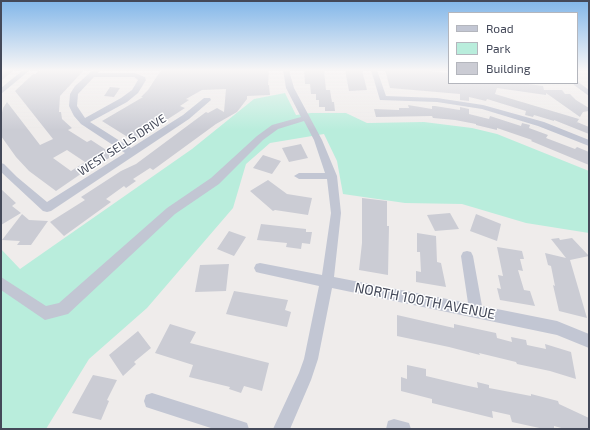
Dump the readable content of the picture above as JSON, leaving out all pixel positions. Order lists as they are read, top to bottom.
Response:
{
  "streets": {
    "street": ["WEST SELLS DRIVE", "NORTH 100TH AVENUE"]
  },
  "legend": ["Road", "Park", "Building"]
}
